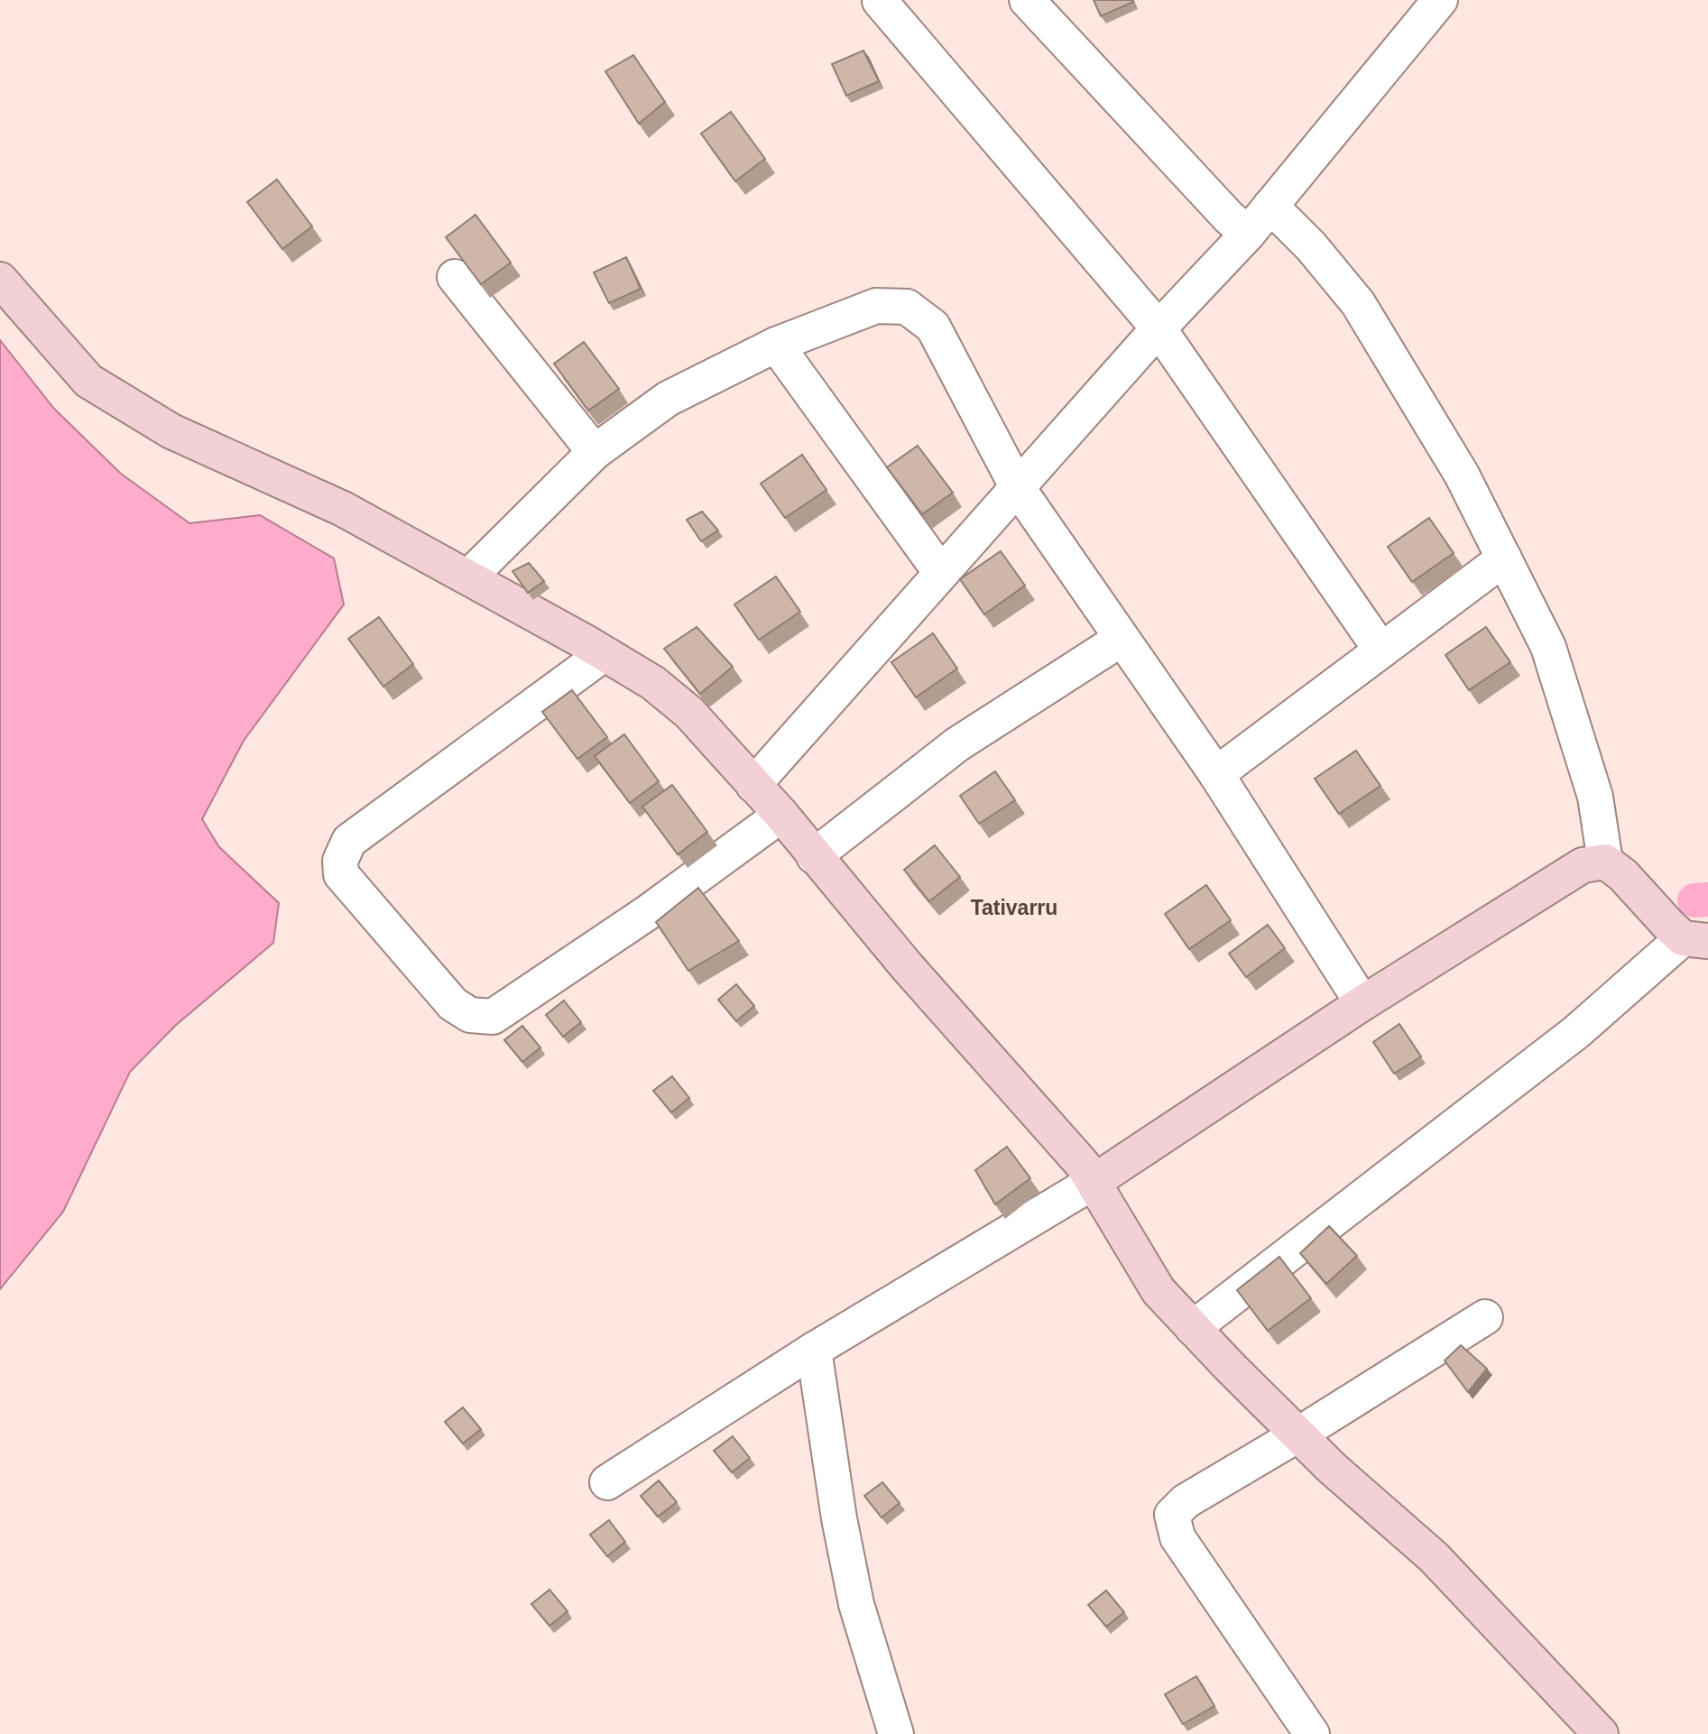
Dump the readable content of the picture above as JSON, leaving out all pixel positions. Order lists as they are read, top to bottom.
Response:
{
  "districts": ["Tativarru"]
}
